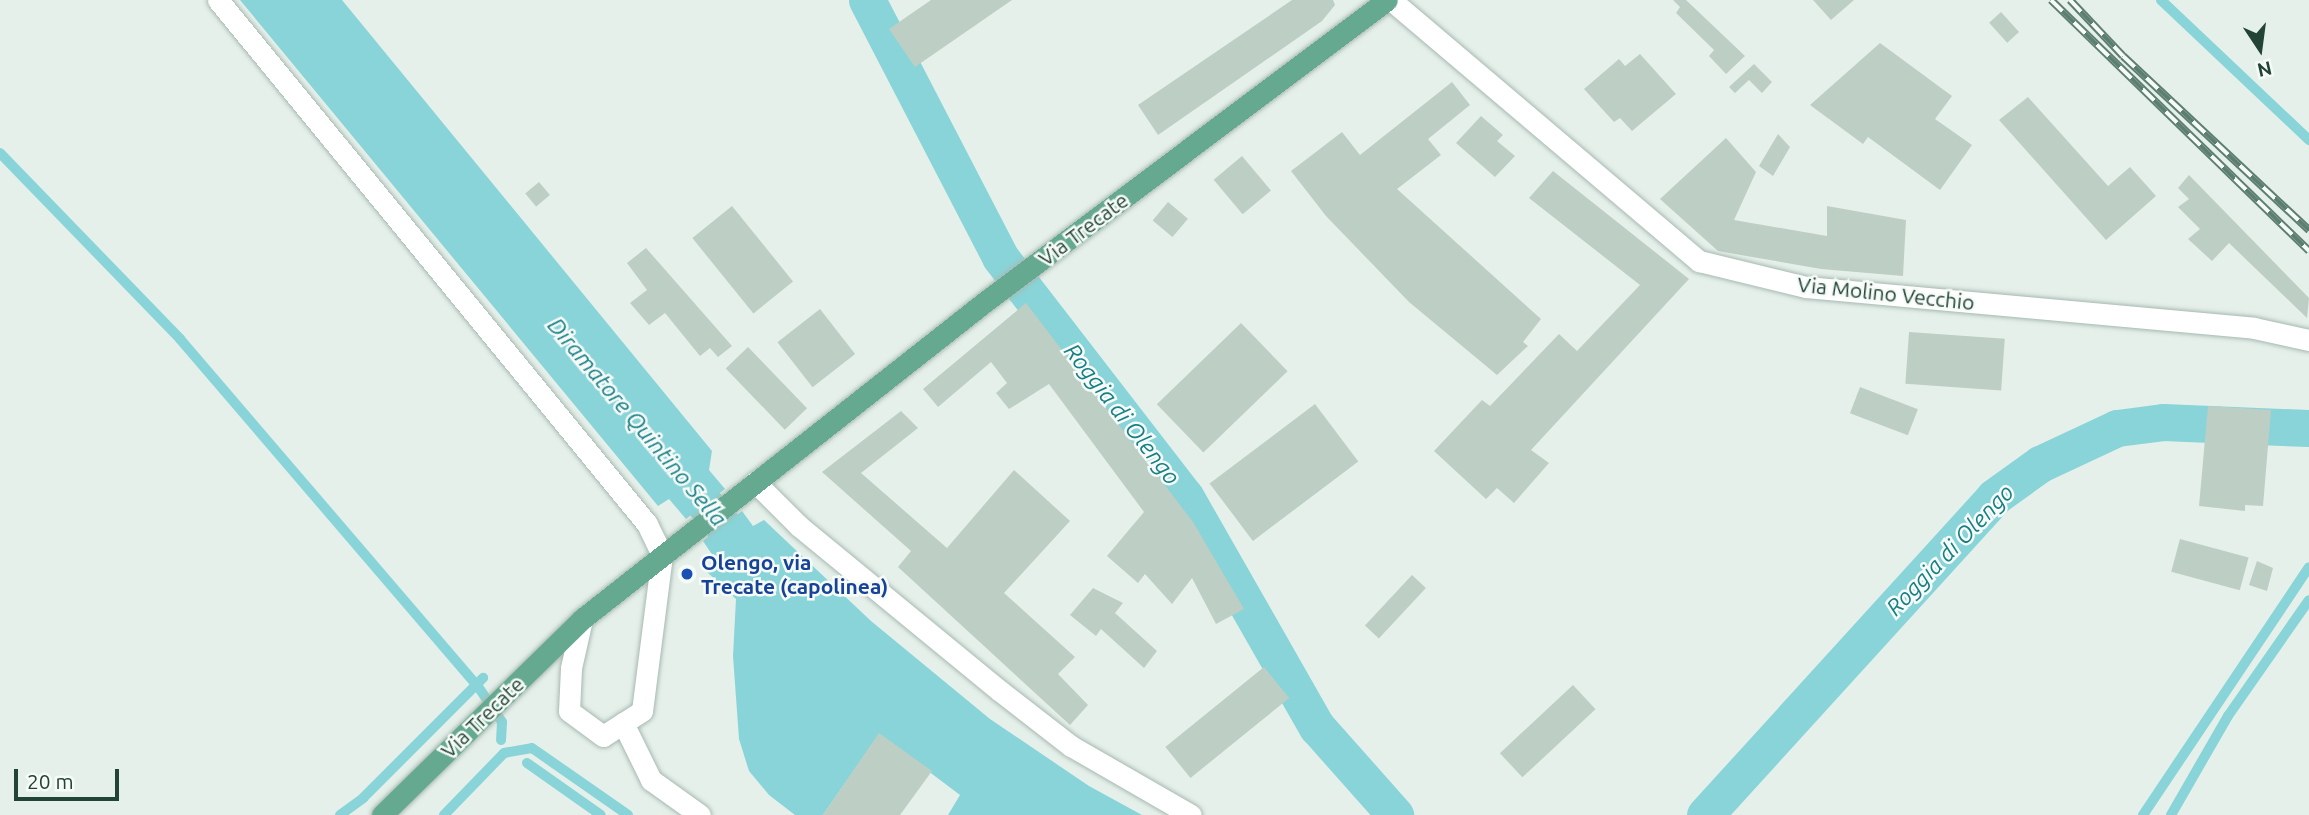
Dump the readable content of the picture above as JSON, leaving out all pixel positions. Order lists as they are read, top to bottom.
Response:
{
  "streets": {
    "main road": ["Via Trecate"],
    "street": ["Via Molino Vecchio"]
  },
  "crossings": [
    ["Via Trecate", "Via Molino Vecchio"]
  ],
  "water": ["Roggia di Olengo", "Diramatore Quintino Sella"],
  "places": ["Olengo, via Trecate (capolinea)"],
  "scale_bar": "20 m",
  "north": "bottom"
}
